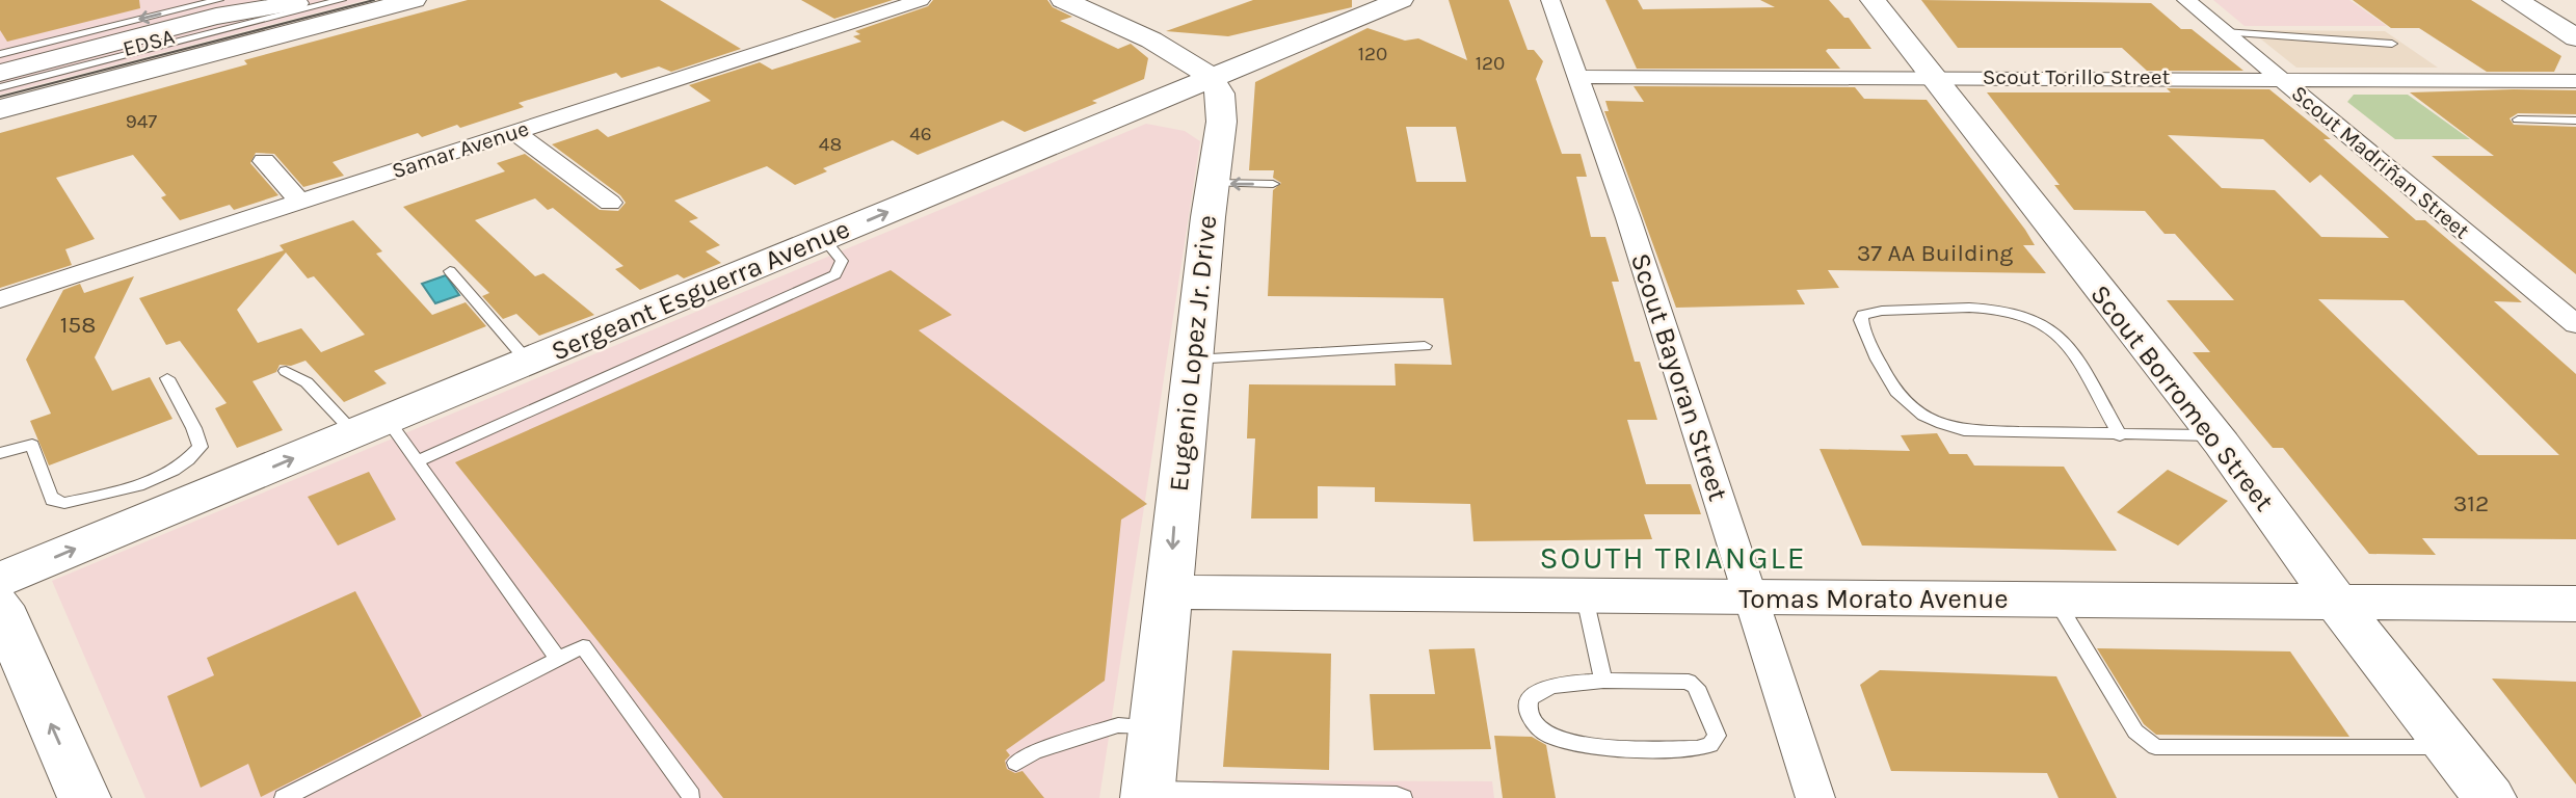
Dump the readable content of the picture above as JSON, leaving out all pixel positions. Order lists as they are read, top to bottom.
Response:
{
  "streets": {
    "main road": [
      "EDSA",
      "Sergeant Esguerra Avenue",
      "Eugenio Lopez Jr. Drive",
      "Scout Borromeo Street",
      "Tomas Morato Avenue"
    ],
    "street": [
      "Scout Torillo Street",
      "Samar Avenue",
      "Scout Madriñan Street",
      "Scout Bayoran Street"
    ]
  },
  "crossings": [
    ["Scout Torillo Street", "Scout Madriñan Street"],
    ["Scout Torillo Street", "Scout Bayoran Street"],
    ["Scout Torillo Street", "Scout Borromeo Street"],
    ["Sergeant Esguerra Avenue", "Eugenio Lopez Jr. Drive"],
    ["Eugenio Lopez Jr. Drive", "Tomas Morato Avenue"],
    ["Scout Bayoran Street", "Tomas Morato Avenue"],
    ["Scout Borromeo Street", "Tomas Morato Avenue"]
  ],
  "one_way": ["Sergeant Esguerra Avenue"],
  "districts": ["SOUTH TRIANGLE"],
  "house_numbers": [
    "120",
    "120",
    "947",
    "46",
    "48",
    "37 AA Building",
    "158",
    "312"
  ]
}
